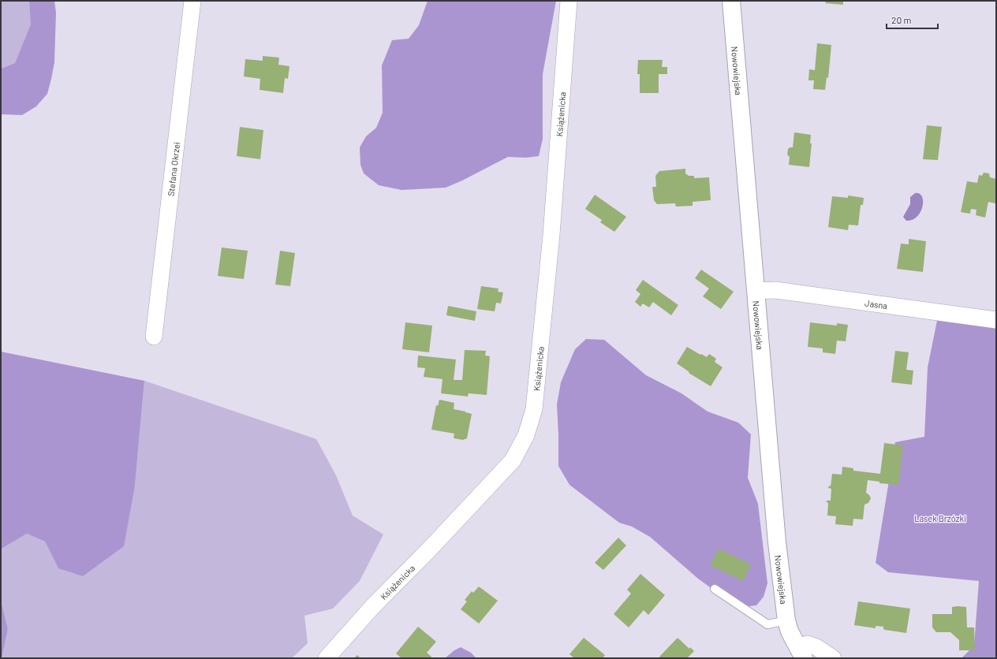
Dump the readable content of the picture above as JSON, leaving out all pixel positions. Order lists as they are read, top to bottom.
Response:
{
  "streets": {
    "street": [
      "Nowowiejska",
      "Książenicka",
      "Stefana Okrzei",
      "Jasna"
    ]
  },
  "crossings": [
    ["Nowowiejska", "Jasna"]
  ],
  "parks": ["Lasek Brzózki"],
  "scale_bar": "20 m"
}
